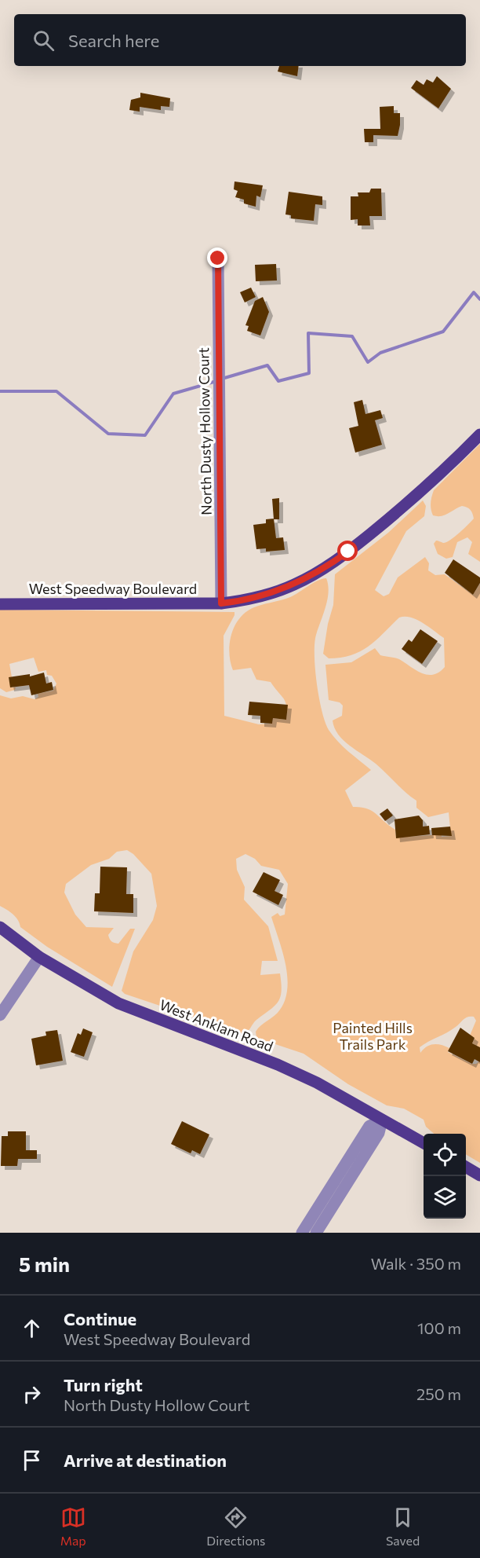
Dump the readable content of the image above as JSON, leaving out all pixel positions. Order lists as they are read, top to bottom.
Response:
{
  "streets": {
    "main road": ["West Speedway Boulevard", "West Anklam Road"],
    "street": ["North Dusty Hollow Court"]
  },
  "crossings": [
    ["North Dusty Hollow Court", "West Speedway Boulevard"]
  ],
  "parks": ["Painted Hills Trails Park"],
  "page": {
    "search": "Search here",
    "heading": ["5 min", "Walk · 350 m"],
    "list": [
      ["Continue", "West Speedway Boulevard", "100 m"],
      ["Turn right", "North Dusty Hollow Court", "250 m"],
      "Arrive at destination"
    ],
    "nav": ["Map", "Directions", "Saved"]
  }
}
